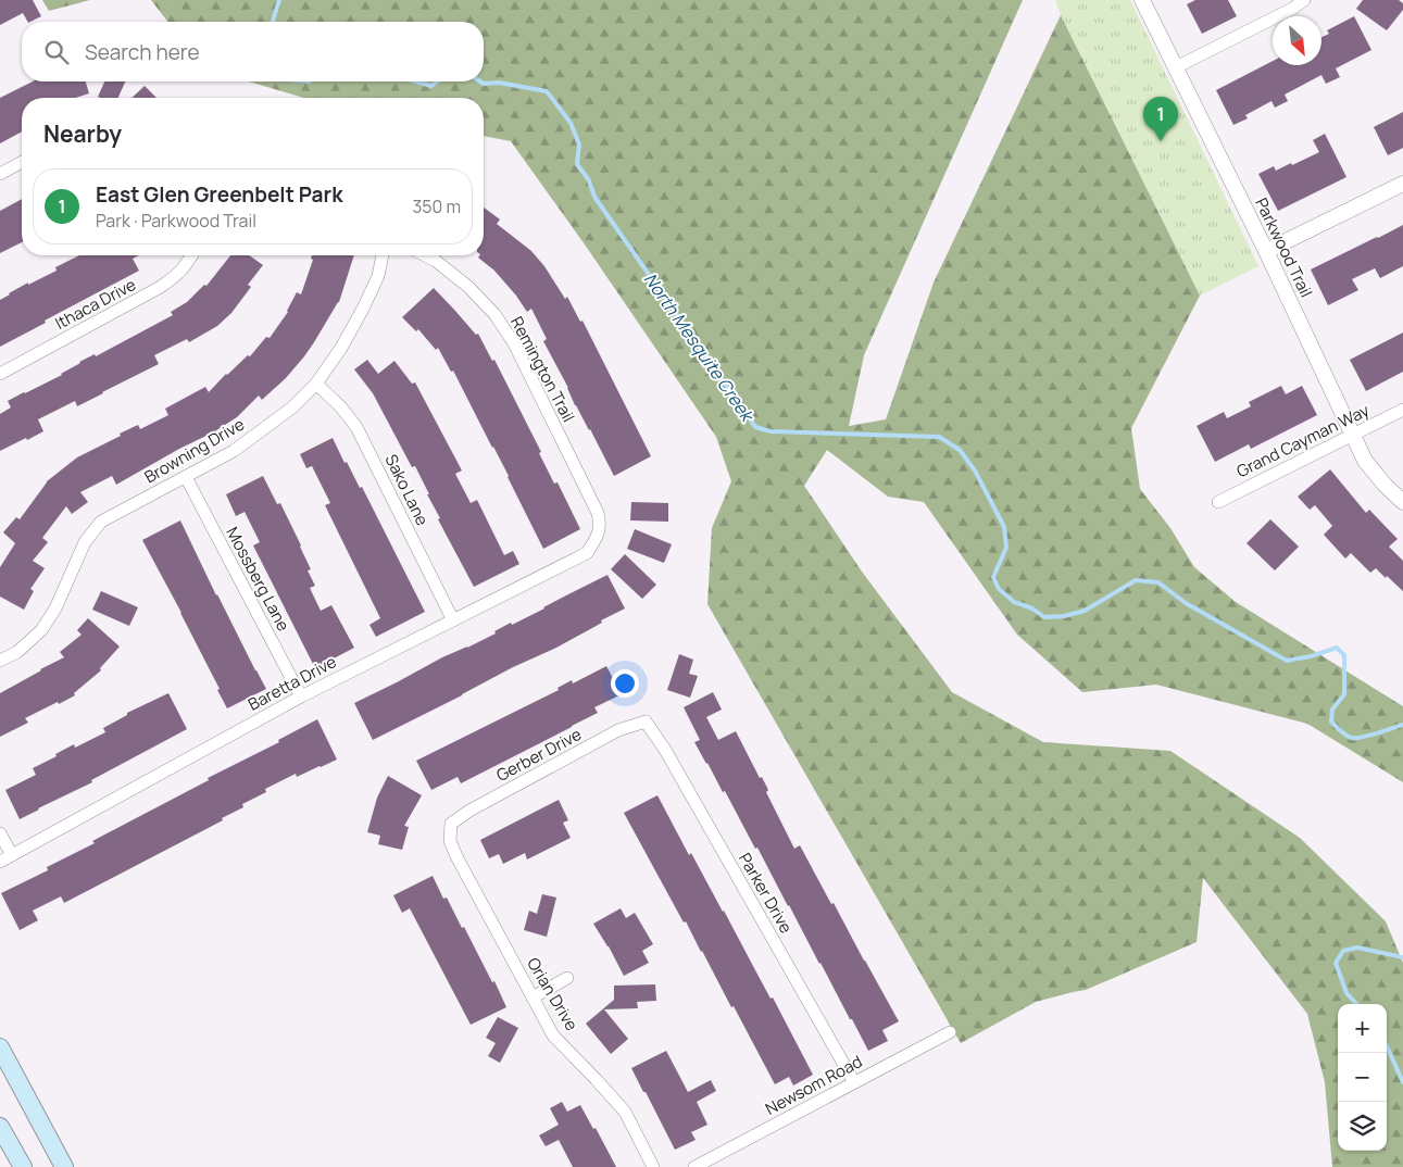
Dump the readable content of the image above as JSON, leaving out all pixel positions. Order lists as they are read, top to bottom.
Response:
{
  "streets": {
    "street": [
      "Parkwood Trail",
      "Ithaca Drive",
      "Remington Trail",
      "Grand Cayman Way",
      "Browning Drive",
      "Sako Lane",
      "Mossberg Lane",
      "Baretta Drive",
      "Gerber Drive",
      "Parker Drive",
      "Orian Drive",
      "Newsom Road"
    ]
  },
  "crossings": [
    ["Parkwood Trail", "Grand Cayman Way"],
    ["Remington Trail", "Baretta Drive"],
    ["Browning Drive", "Sako Lane"],
    ["Browning Drive", "Mossberg Lane"],
    ["Sako Lane", "Baretta Drive"],
    ["Mossberg Lane", "Baretta Drive"],
    ["Gerber Drive", "Parker Drive"],
    ["Gerber Drive", "Orian Drive"],
    ["Parker Drive", "Newsom Road"]
  ],
  "water": ["North Mesquite Creek"],
  "north": "bottom right",
  "page": {
    "search": "Search here",
    "pins": "1",
    "heading": "Nearby",
    "list": [
      {
        "mark": "1",
        "name": "East Glen Greenbelt Park",
        "note": "Park · Parkwood Trail",
        "value": "350 m"
      }
    ],
    "map_buttons": ["+", "−"]
  }
}
